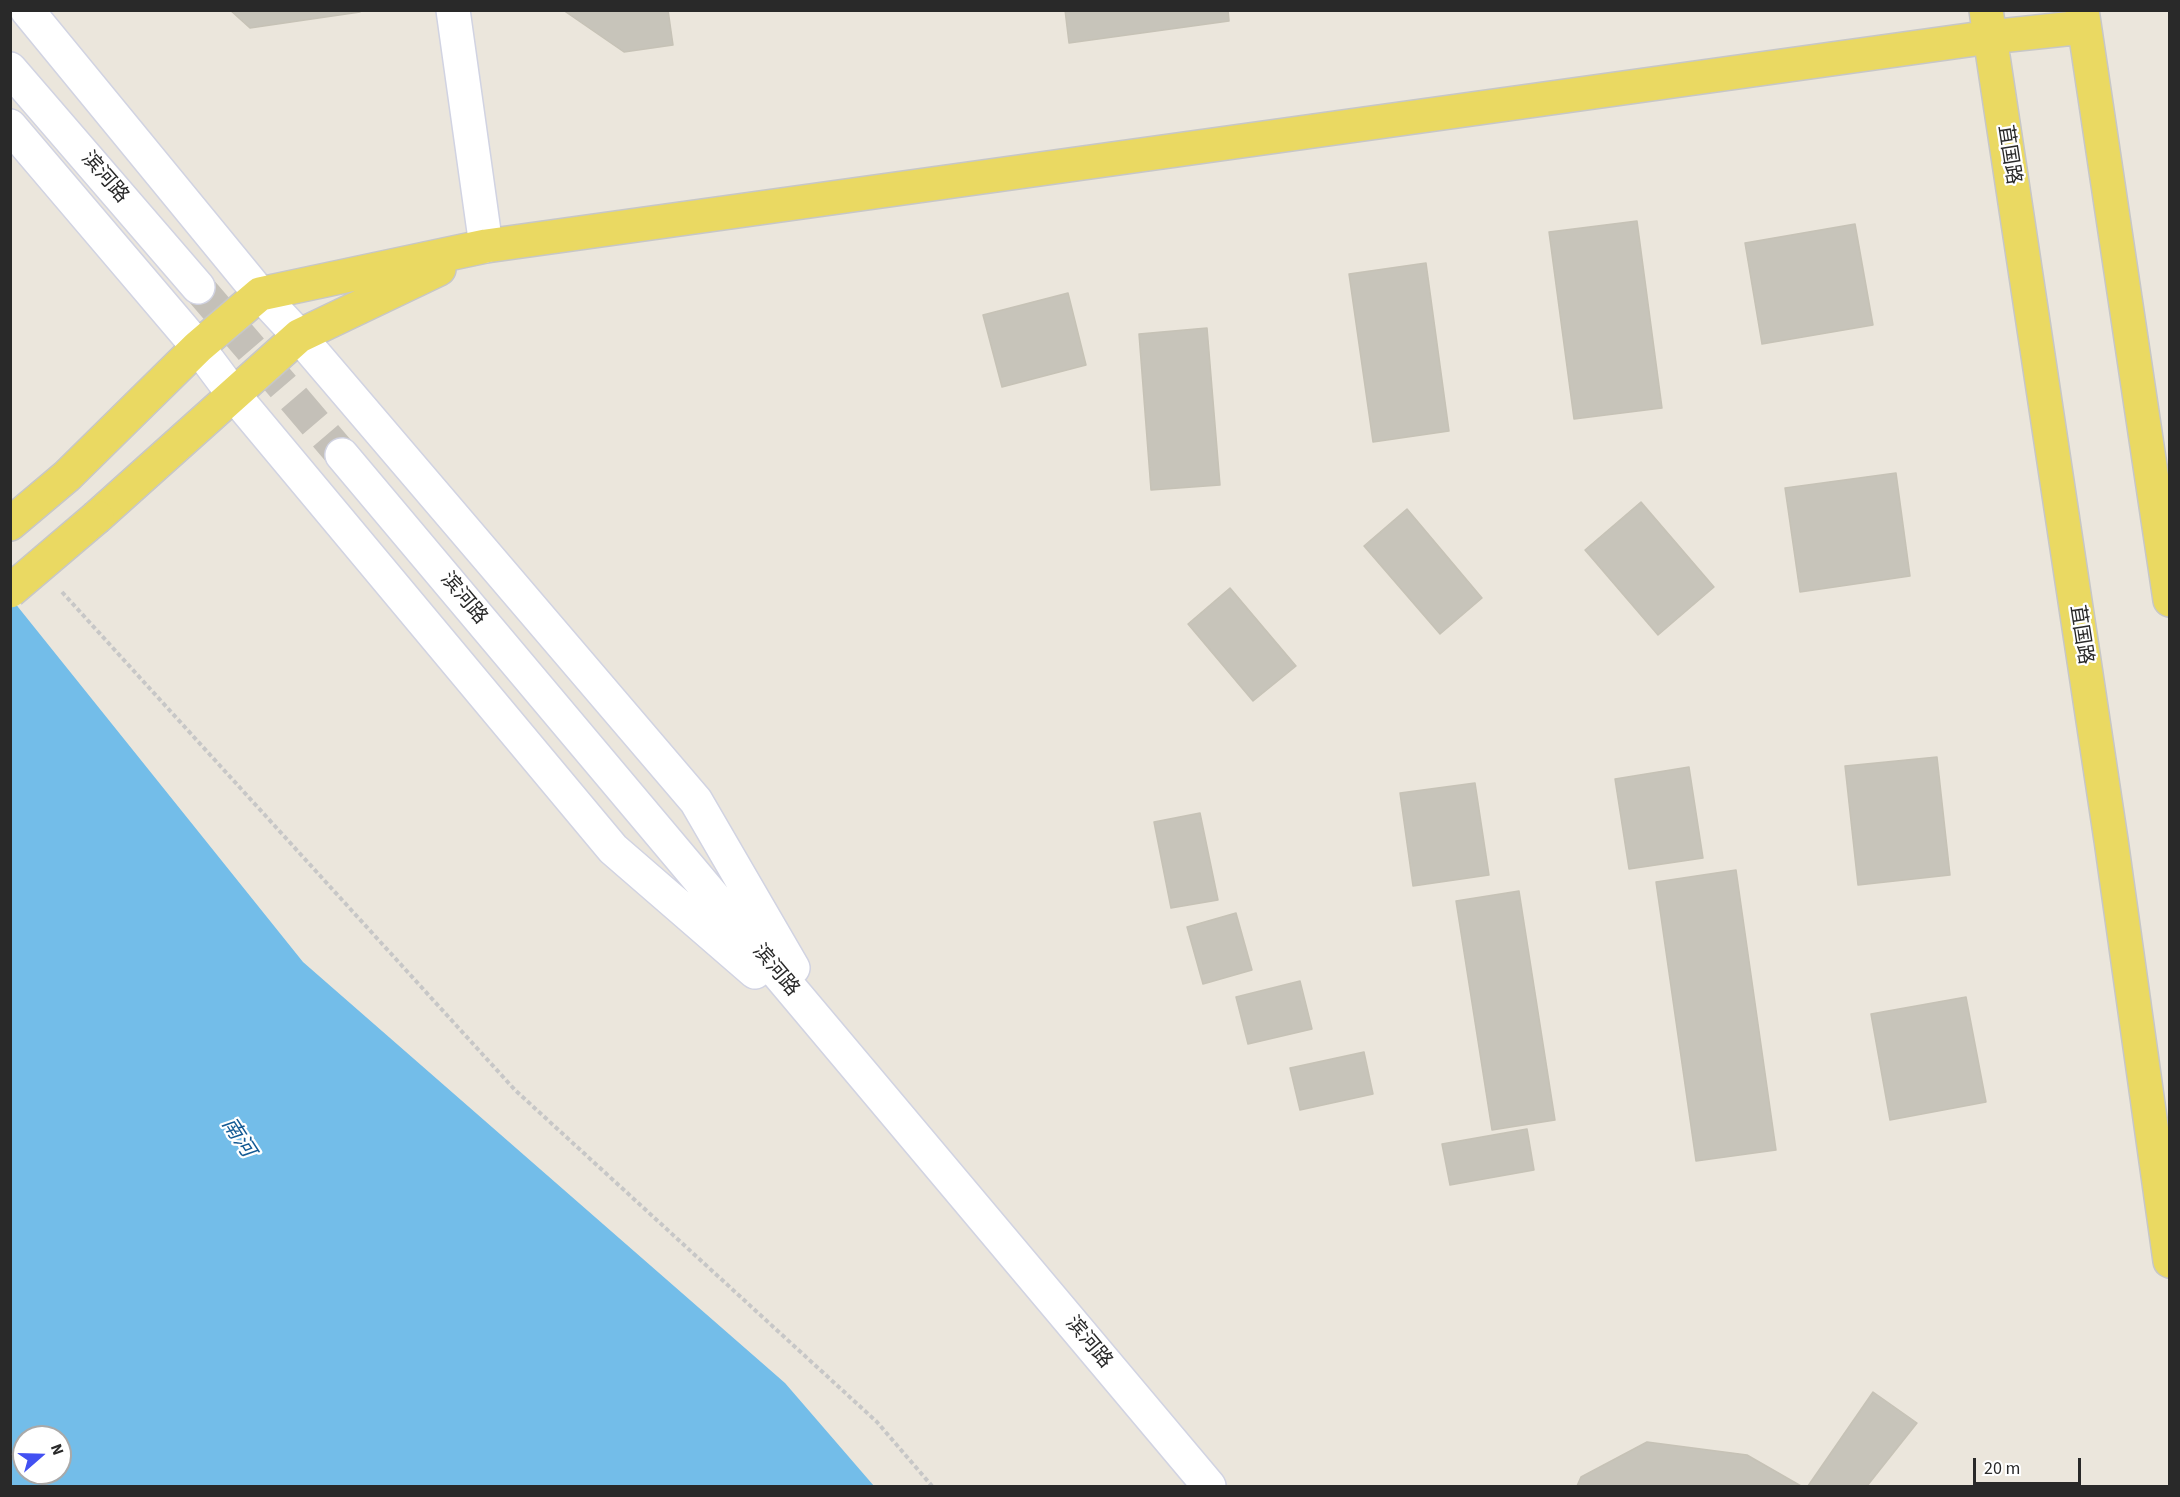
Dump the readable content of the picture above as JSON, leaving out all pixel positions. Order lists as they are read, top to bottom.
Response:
{
  "streets": {
    "main road": ["苴国路"],
    "street": ["滨河路"]
  },
  "water": ["南河"],
  "scale_bar": "20 m",
  "north": "right"
}
